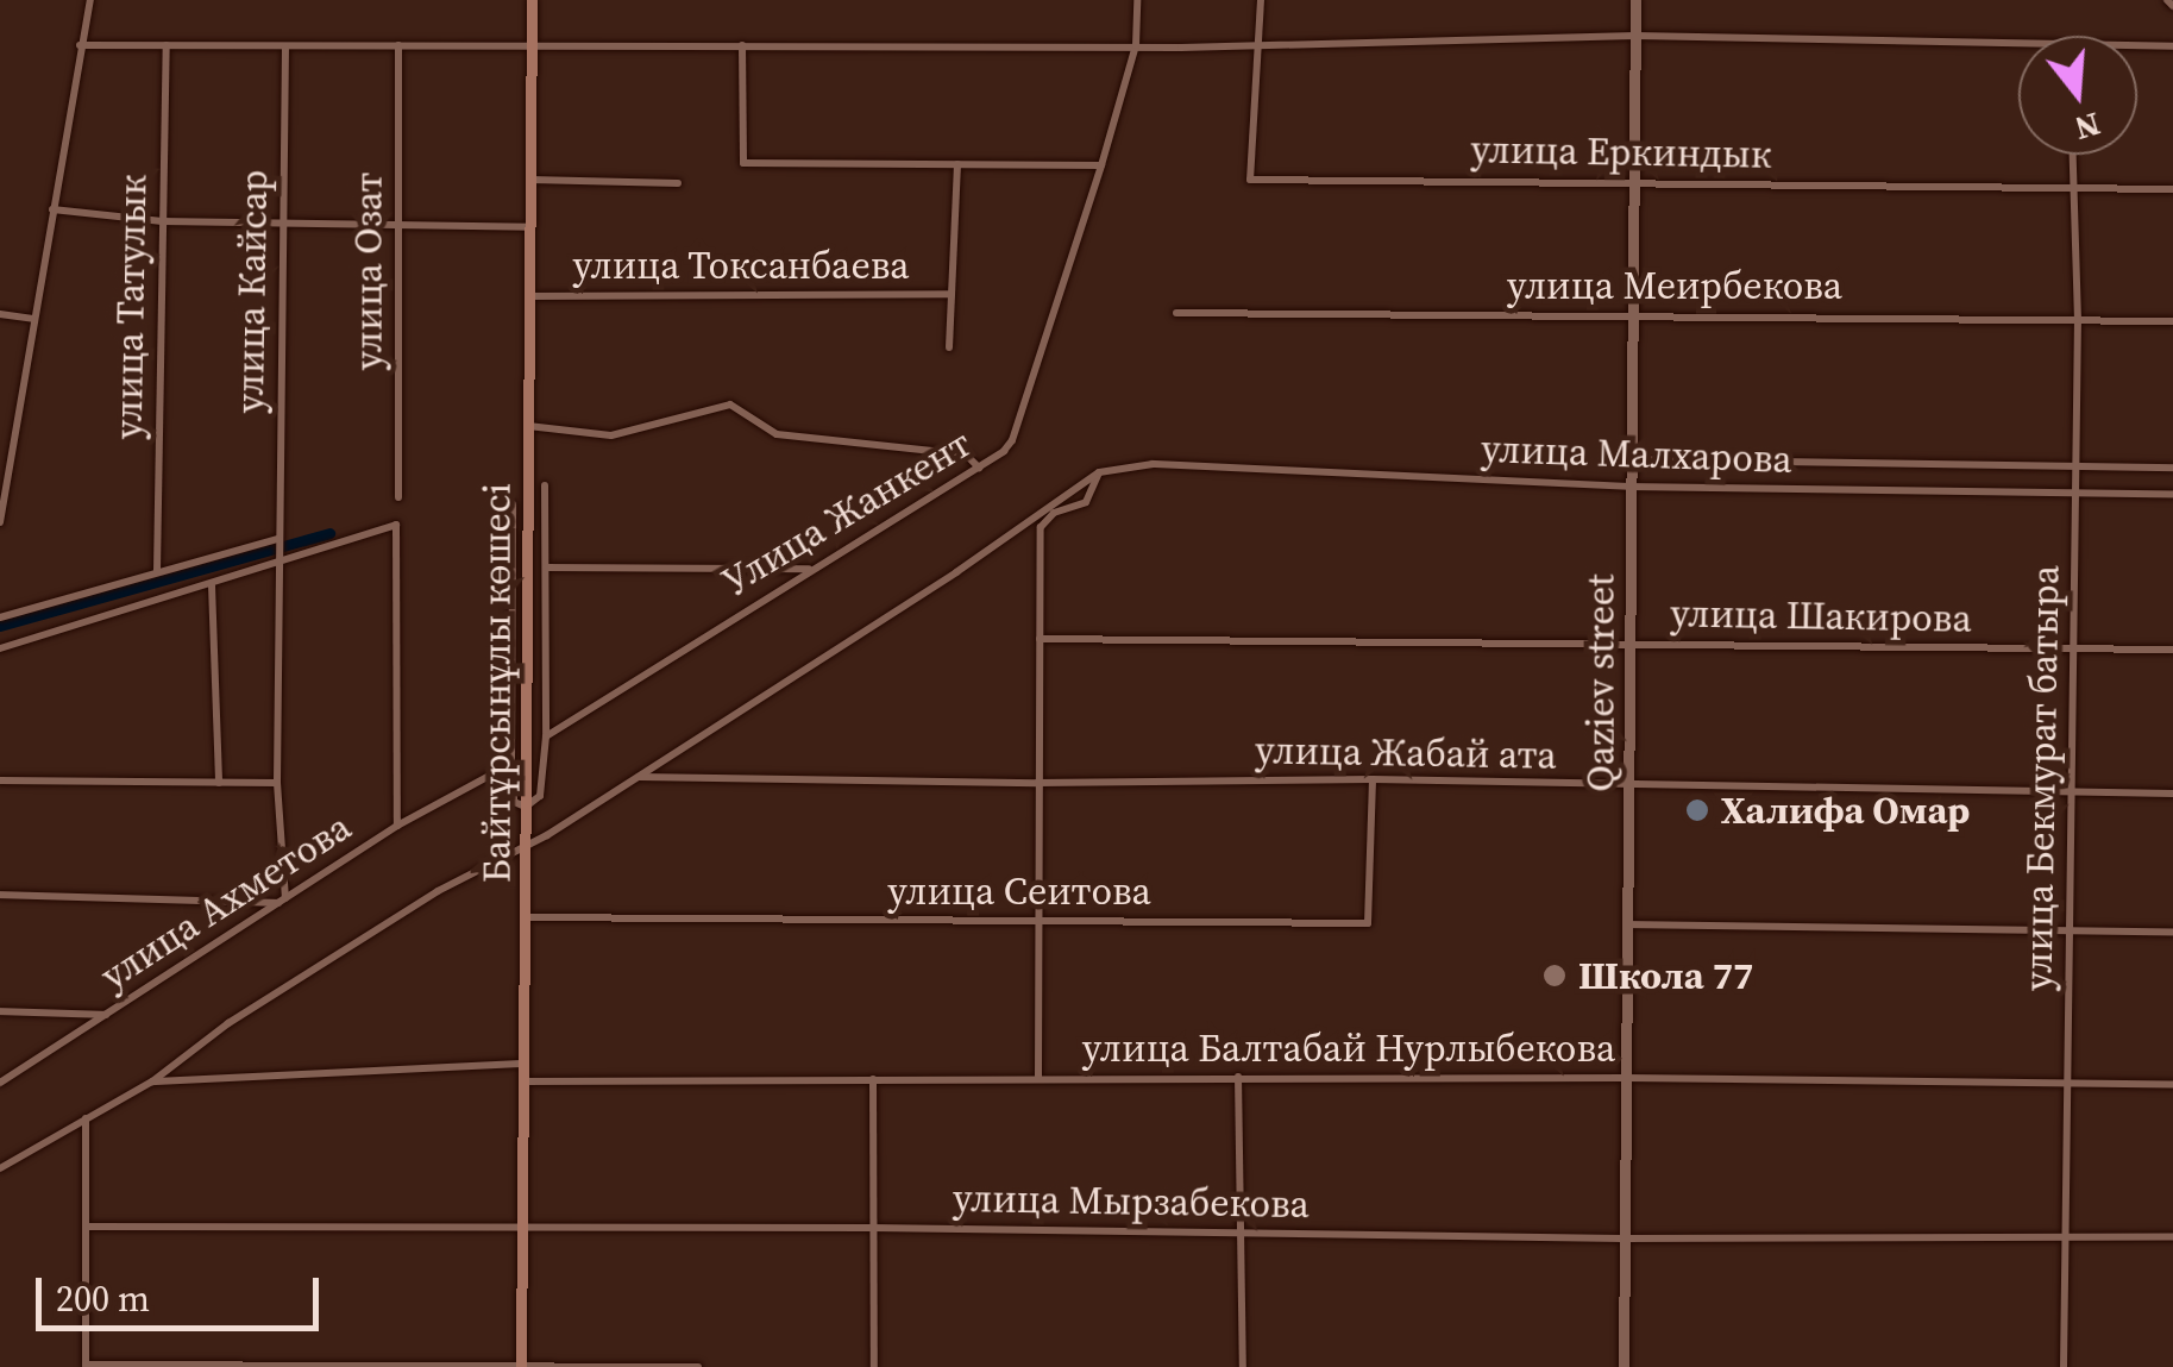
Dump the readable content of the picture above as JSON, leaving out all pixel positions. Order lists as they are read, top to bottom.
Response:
{
  "streets": {
    "main road": ["Байтұрсынұлы көшесі"],
    "street": [
      "улица Еркиндык",
      "улица Токсанбаева",
      "улица Озат",
      "улица Меирбекова",
      "улица Кайсар",
      "улица Татулык",
      "улица Малхарова",
      "Улица Жанкент",
      "улица Шакирова",
      "Qaziev street",
      "улица Жабай ата",
      "улица Бекмурат батыра",
      "улица Сеитова",
      "улица Ахметова",
      "улица Балтабай Нурлыбекова",
      "улица Мырзабекова"
    ]
  },
  "crossings": [
    ["улица Еркиндык", "Qaziev street"],
    ["улица Еркиндык", "улица Бекмурат батыра"],
    ["улица Токсанбаева", "Байтұрсынұлы көшесі"],
    ["улица Меирбекова", "Qaziev street"],
    ["улица Меирбекова", "улица Бекмурат батыра"],
    ["улица Малхарова", "Qaziev street"],
    ["улица Малхарова", "улица Бекмурат батыра"],
    ["улица Шакирова", "Qaziev street"],
    ["улица Шакирова", "улица Бекмурат батыра"],
    ["Байтұрсынұлы көшесі", "улица Сеитова"],
    ["Байтұрсынұлы көшесі", "улица Балтабай Нурлыбекова"],
    ["Байтұрсынұлы көшесі", "улица Мырзабекова"],
    ["Qaziev street", "улица Жабай ата"],
    ["Qaziev street", "улица Балтабай Нурлыбекова"],
    ["Qaziev street", "улица Мырзабекова"],
    ["улица Жабай ата", "улица Бекмурат батыра"],
    ["улица Жабай ата", "улица Сеитова"],
    ["улица Бекмурат батыра", "улица Балтабай Нурлыбекова"],
    ["улица Бекмурат батыра", "улица Мырзабекова"]
  ],
  "places": ["Халифа Омар", "Школа 77"],
  "scale_bar": "200 m",
  "north": "bottom"
}
